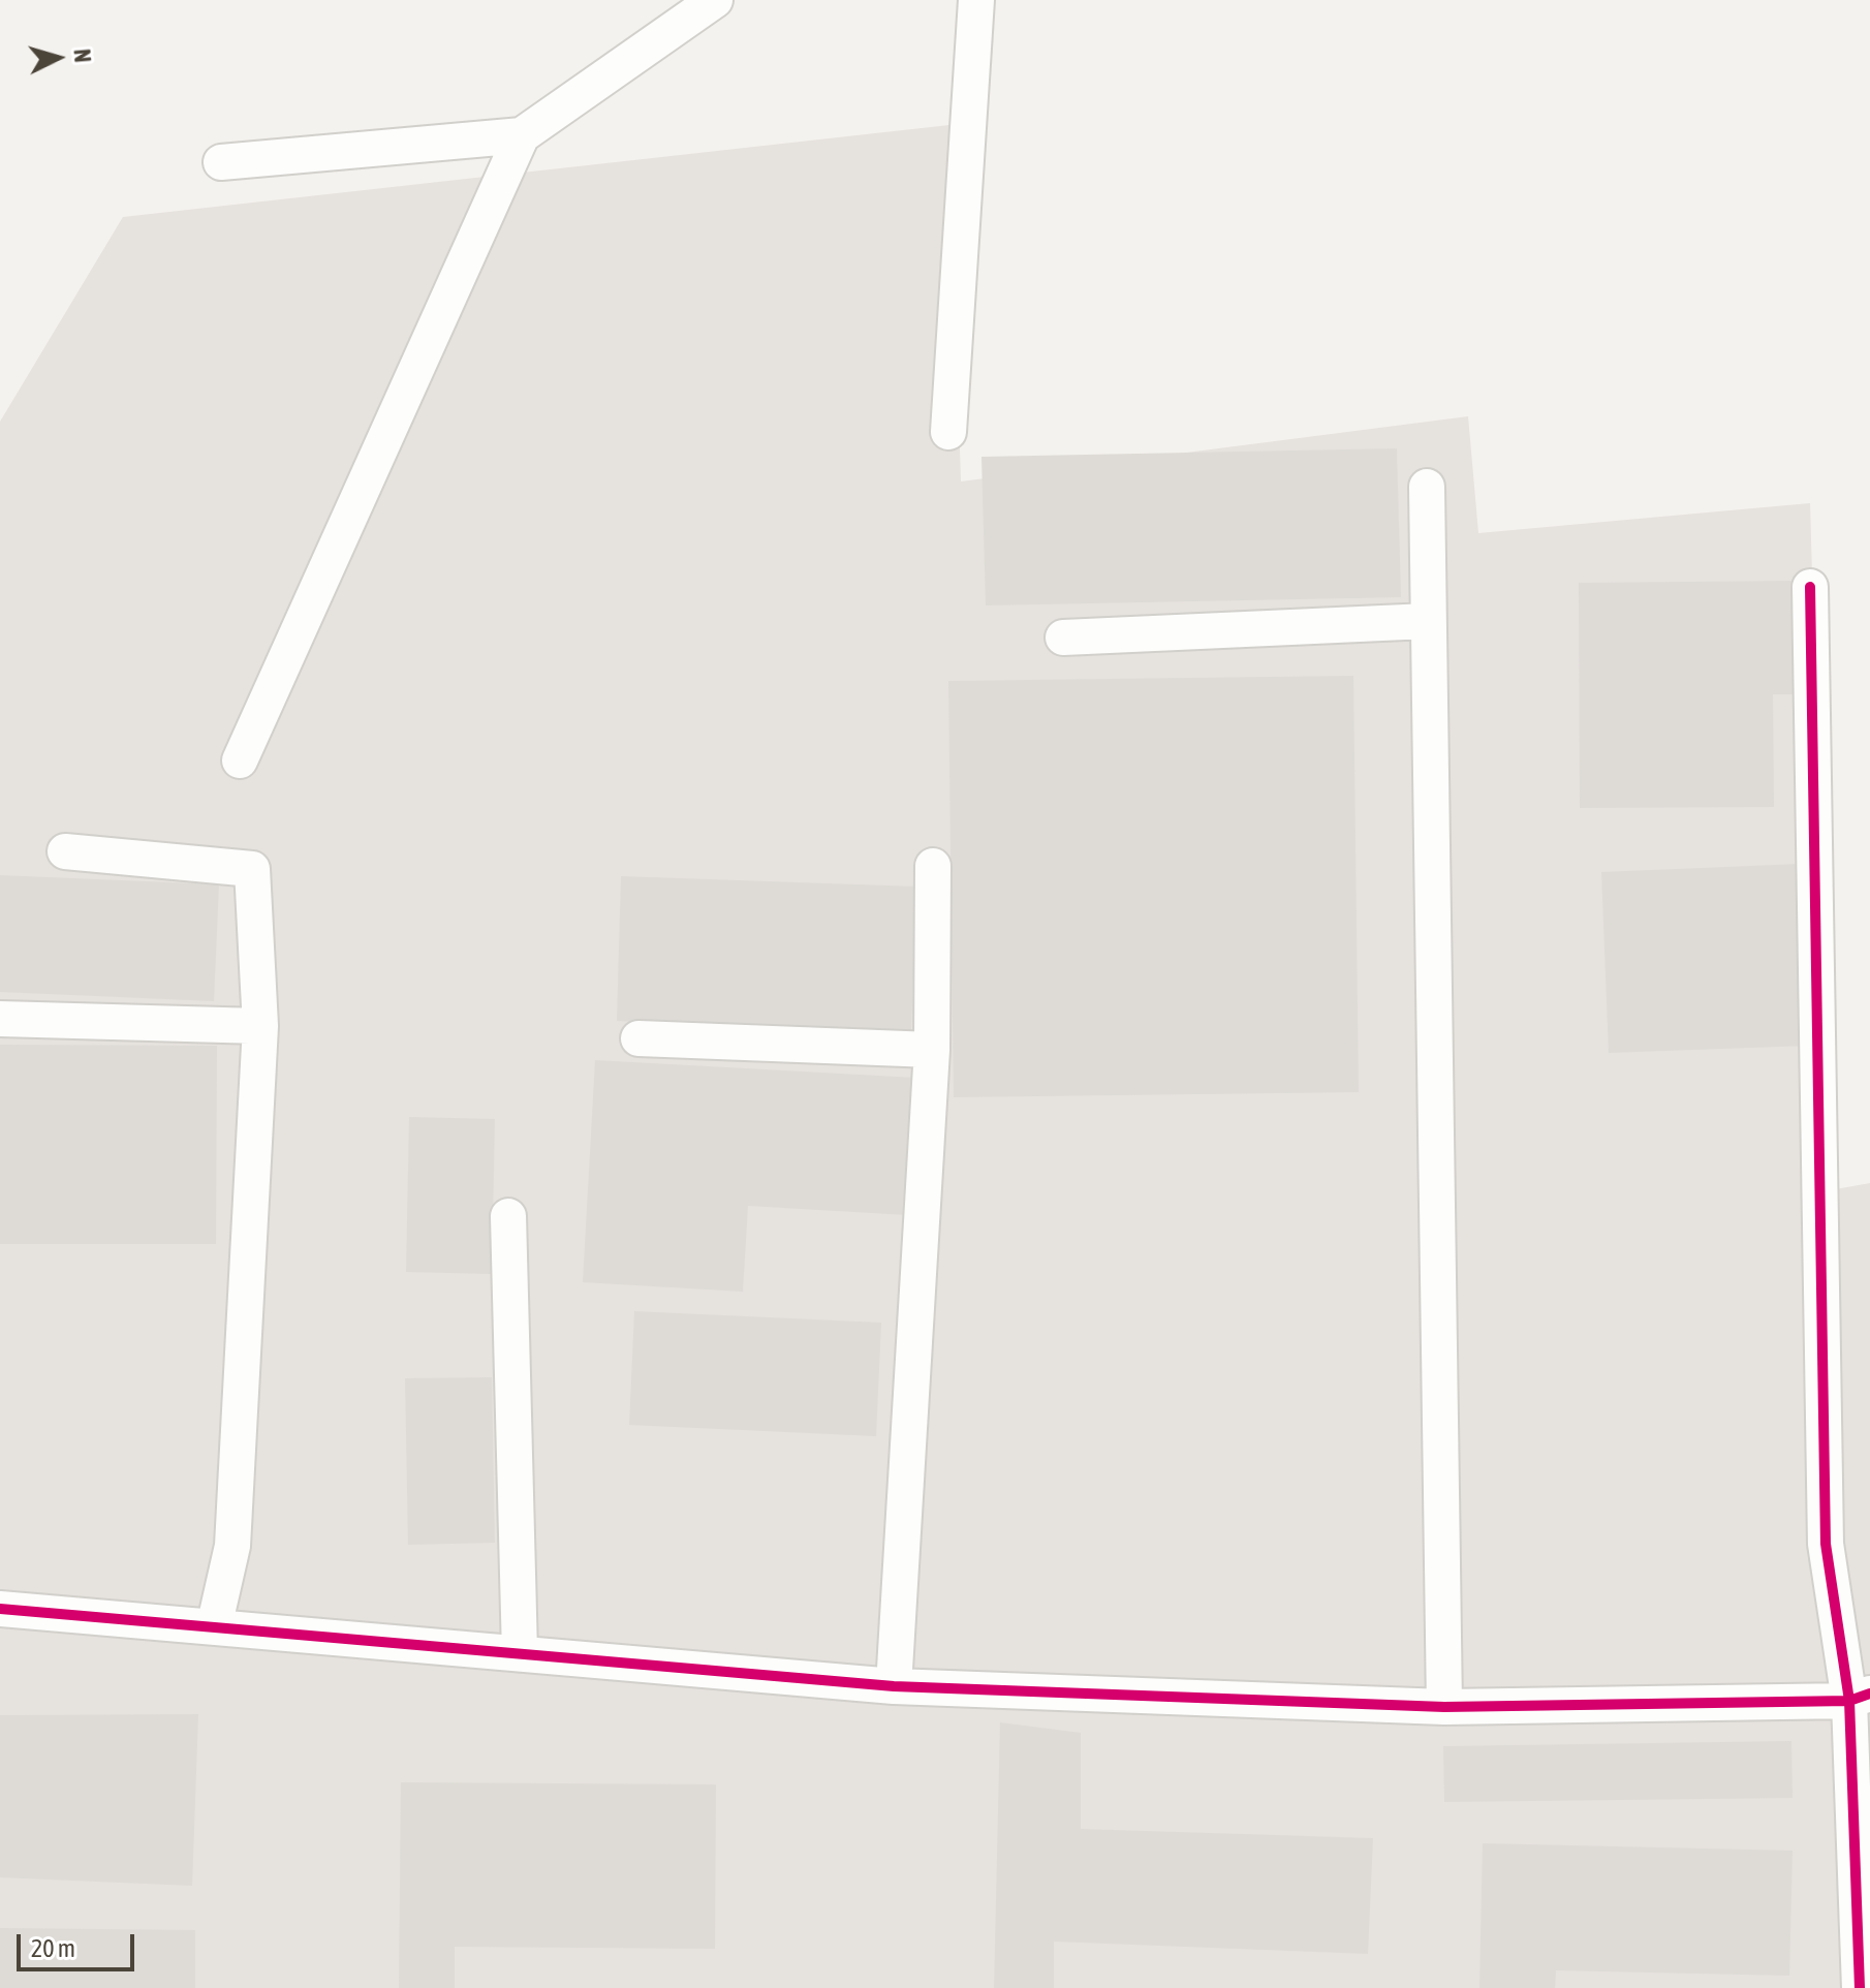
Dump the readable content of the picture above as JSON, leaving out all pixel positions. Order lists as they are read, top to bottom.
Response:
{
  "scale_bar": "20 m",
  "north": "right"
}
